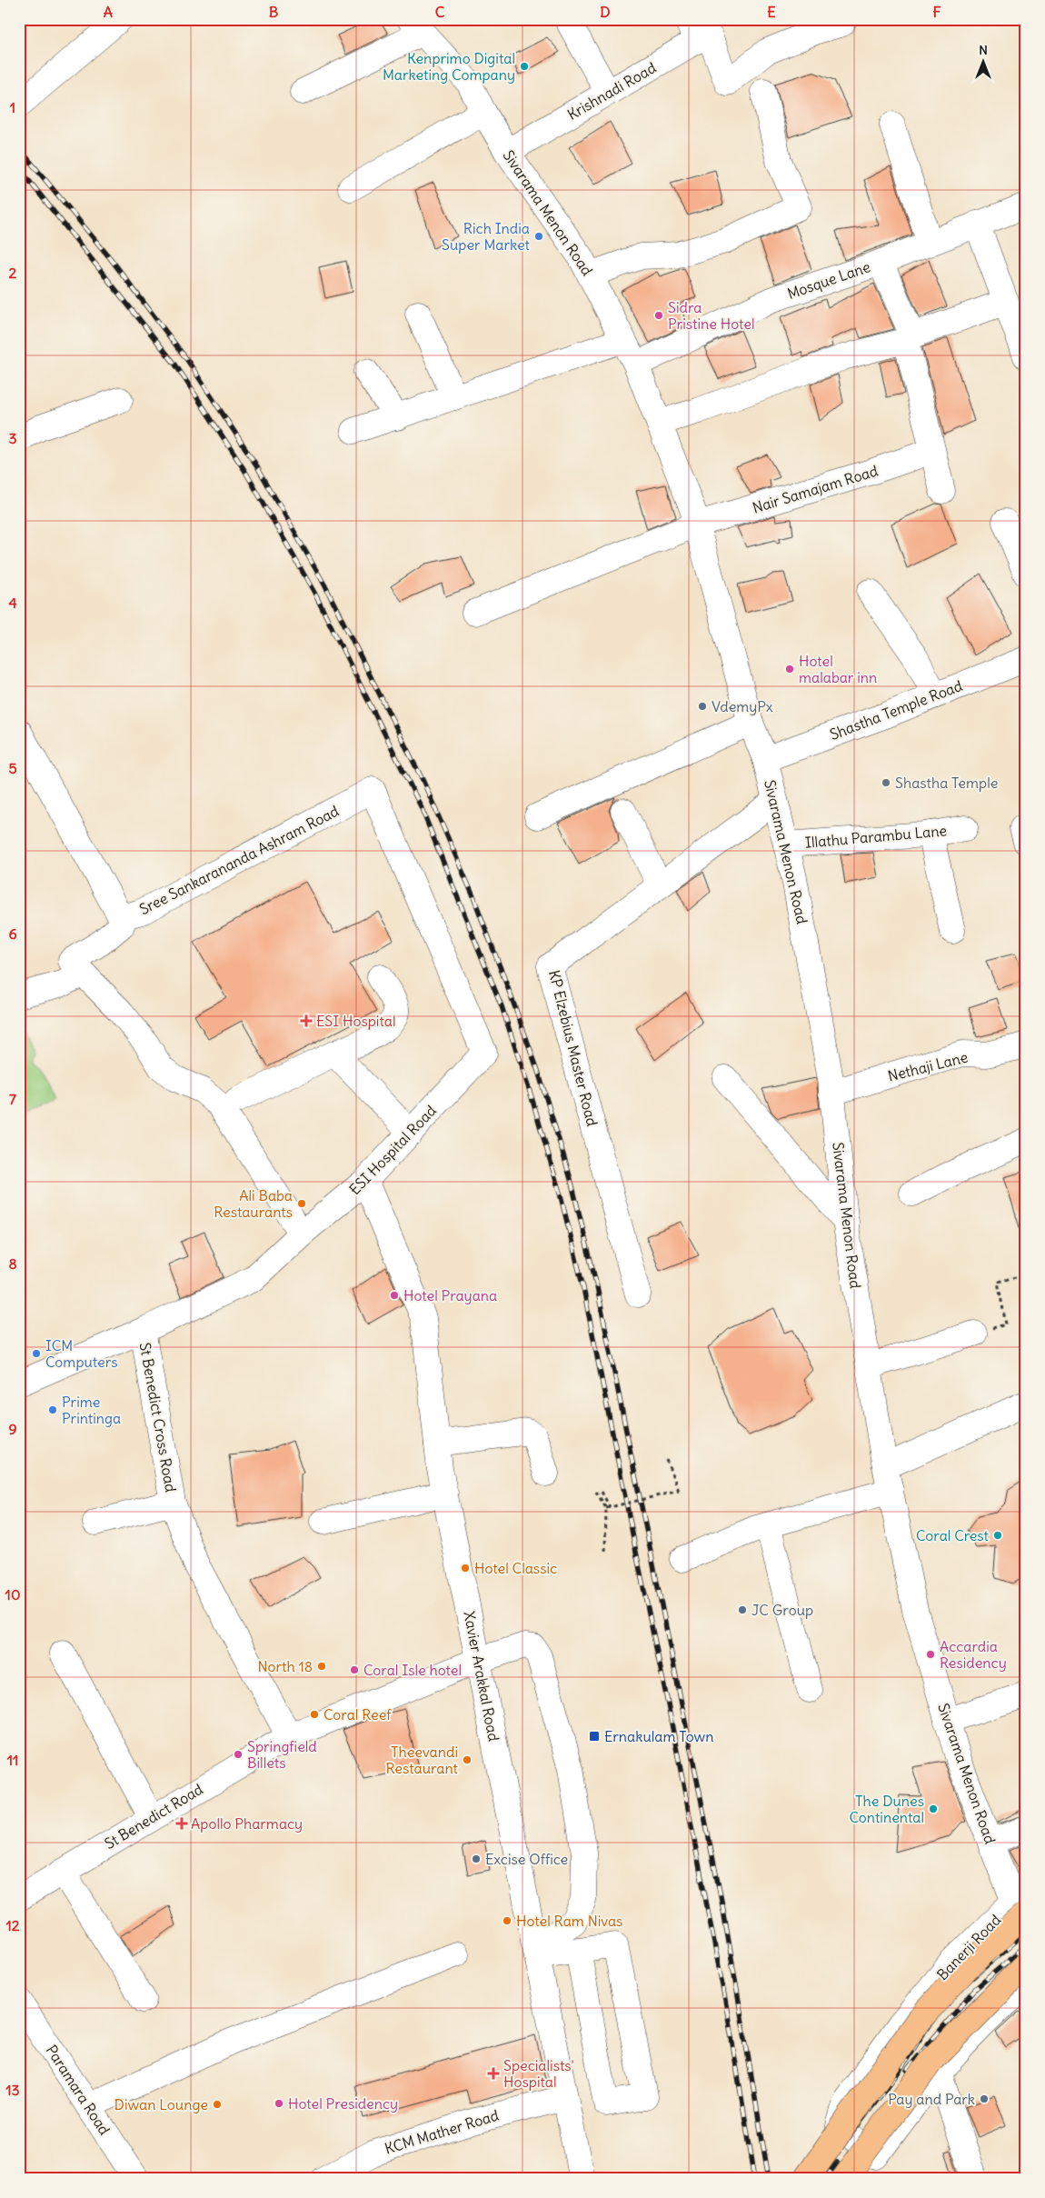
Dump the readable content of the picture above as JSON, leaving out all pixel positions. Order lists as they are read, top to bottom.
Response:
{
  "streets": {
    "main road": ["Banerji Road"],
    "street": [
      "Krishnadi Road",
      "Sivarama Menon Road",
      "Mosque Lane",
      "Nair Samajam Road",
      "Shastha Temple Road",
      "Illathu Parambu Lane",
      "Sree Sankarananda Ashram Road",
      "KP Elzebius Master Road",
      "Nethaji Lane",
      "ESI Hospital Road",
      "St Benedict Cross Road",
      "Xavier Arakkal Road",
      "St Benedict Road",
      "Paramara Road",
      "KCM Mather Road"
    ]
  },
  "crossings": [
    ["Krishnadi Road", "Sivarama Menon Road"],
    ["Sivarama Menon Road", "Mosque Lane"],
    ["Sivarama Menon Road", "Nair Samajam Road"],
    ["Sivarama Menon Road", "Shastha Temple Road"],
    ["Sivarama Menon Road", "Illathu Parambu Lane"],
    ["Sivarama Menon Road", "KP Elzebius Master Road"],
    ["Sivarama Menon Road", "Nethaji Lane"],
    ["Sivarama Menon Road", "Banerji Road"],
    ["Sree Sankarananda Ashram Road", "ESI Hospital Road"],
    ["ESI Hospital Road", "St Benedict Cross Road"],
    ["ESI Hospital Road", "Xavier Arakkal Road"],
    ["Xavier Arakkal Road", "St Benedict Road"],
    ["Xavier Arakkal Road", "KCM Mather Road"]
  ],
  "places": {
    "other": [
      "Kenprimo Digital Marketing Company",
      "Rich India Super Market",
      "Sidra Pristine Hotel",
      "Hotel malabar inn",
      "VdemyPx",
      "Shastha Temple",
      "Ali Baba Restaurants",
      "Hotel Prayana",
      "ICM Computers",
      "Prime Printinga",
      "Coral Crest",
      "Hotel Classic",
      "JC Group",
      "Accardia Residency",
      "North 18",
      "Coral Isle hotel",
      "Coral Reef",
      "Springfield Billets",
      "Theevandi Restaurant",
      "The Dunes Continental",
      "Excise Office",
      "Hotel Ram Nivas",
      "Pay and Park",
      "Hotel Presidency",
      "Diwan Lounge"
    ],
    "health": ["ESI Hospital", "Apollo Pharmacy", "Specialists' Hospital"],
    "transit": ["Ernakulam Town"]
  },
  "north": "top",
  "grid": {
    "columns": [
      "A",
      "B",
      "C",
      "D",
      "E",
      "F"
    ],
    "rows": [
      "1",
      "2",
      "3",
      "4",
      "5",
      "6",
      "7",
      "8",
      "9",
      "10",
      "11",
      "12",
      "13"
    ]
  }
}
